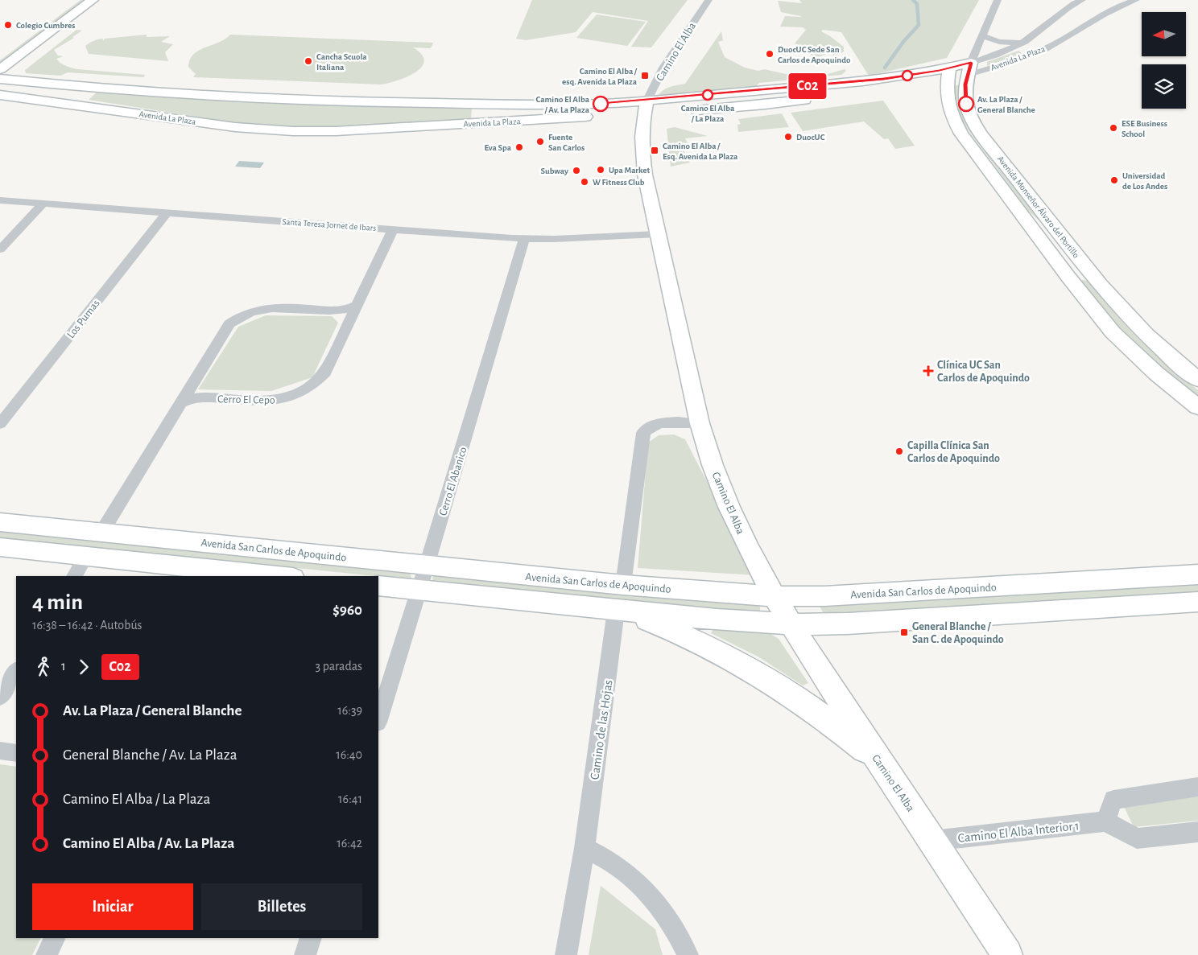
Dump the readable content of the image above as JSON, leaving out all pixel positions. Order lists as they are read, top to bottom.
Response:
{
  "streets": {
    "main road": [
      "Camino El Alba",
      "Avenida La Plaza",
      "Avenida Monseñor Álvaro del Portillo",
      "Avenida San Carlos de Apoquindo"
    ],
    "street": [
      "Santa Teresa Jornet de Ibars",
      "Los Pumas",
      "Cerro El Cepo",
      "Cerro El Abanico",
      "Camino de las Hojas",
      "Camino El Alba Interior 1"
    ]
  },
  "crossings": [
    ["Camino El Alba", "Avenida La Plaza"],
    ["Camino El Alba", "Santa Teresa Jornet de Ibars"],
    ["Camino El Alba", "Avenida San Carlos de Apoquindo"],
    ["Camino El Alba", "Camino El Alba Interior 1"],
    ["Avenida La Plaza", "Avenida Monseñor Álvaro del Portillo"],
    ["Santa Teresa Jornet de Ibars", "Los Pumas"],
    ["Santa Teresa Jornet de Ibars", "Cerro El Cepo"],
    ["Santa Teresa Jornet de Ibars", "Cerro El Abanico"],
    ["Cerro El Abanico", "Avenida San Carlos de Apoquindo"]
  ],
  "places": {
    "other": [
      "Colegio Cumbres",
      "DuocUC Sede San Carlos de Apoquindo",
      "Cancha Scuola Italiana",
      "Camino El Alba / La Plaza",
      "Camino El Alba / Av. La Plaza",
      "Av. La Plaza / General Blanche",
      "ESE Business School",
      "DuocUC",
      "Fuente San Carlos",
      "Eva Spa",
      "Upa Market",
      "Subway",
      "Universidad de Los Andes",
      "W Fitness Club",
      "Capilla Clínica San Carlos de Apoquindo"
    ],
    "transit": ["Camino El Alba / esq. Avenida La Plaza", "Camino El Alba / Esq. Avenida La Plaza", "General Blanche / San C. de Apoquindo"],
    "health": ["Clínica UC San Carlos de Apoquindo"]
  },
  "lines": ["bus line C02"],
  "north": "left",
  "page": {
    "on_map": "C02",
    "heading": ["4 min", "16:38 – 16:42 · Autobús", "$960"],
    "legs": ["1", "C02", "3 paradas"],
    "list": [
      {
        "name": "Av. La Plaza / General Blanche",
        "value": "16:39"
      },
      {
        "name": "General Blanche / Av. La Plaza",
        "value": "16:40"
      },
      {
        "name": "Camino El Alba / La Plaza",
        "value": "16:41"
      },
      {
        "name": "Camino El Alba / Av. La Plaza",
        "value": "16:42"
      }
    ],
    "buttons": ["Iniciar", "Billetes"]
  }
}
